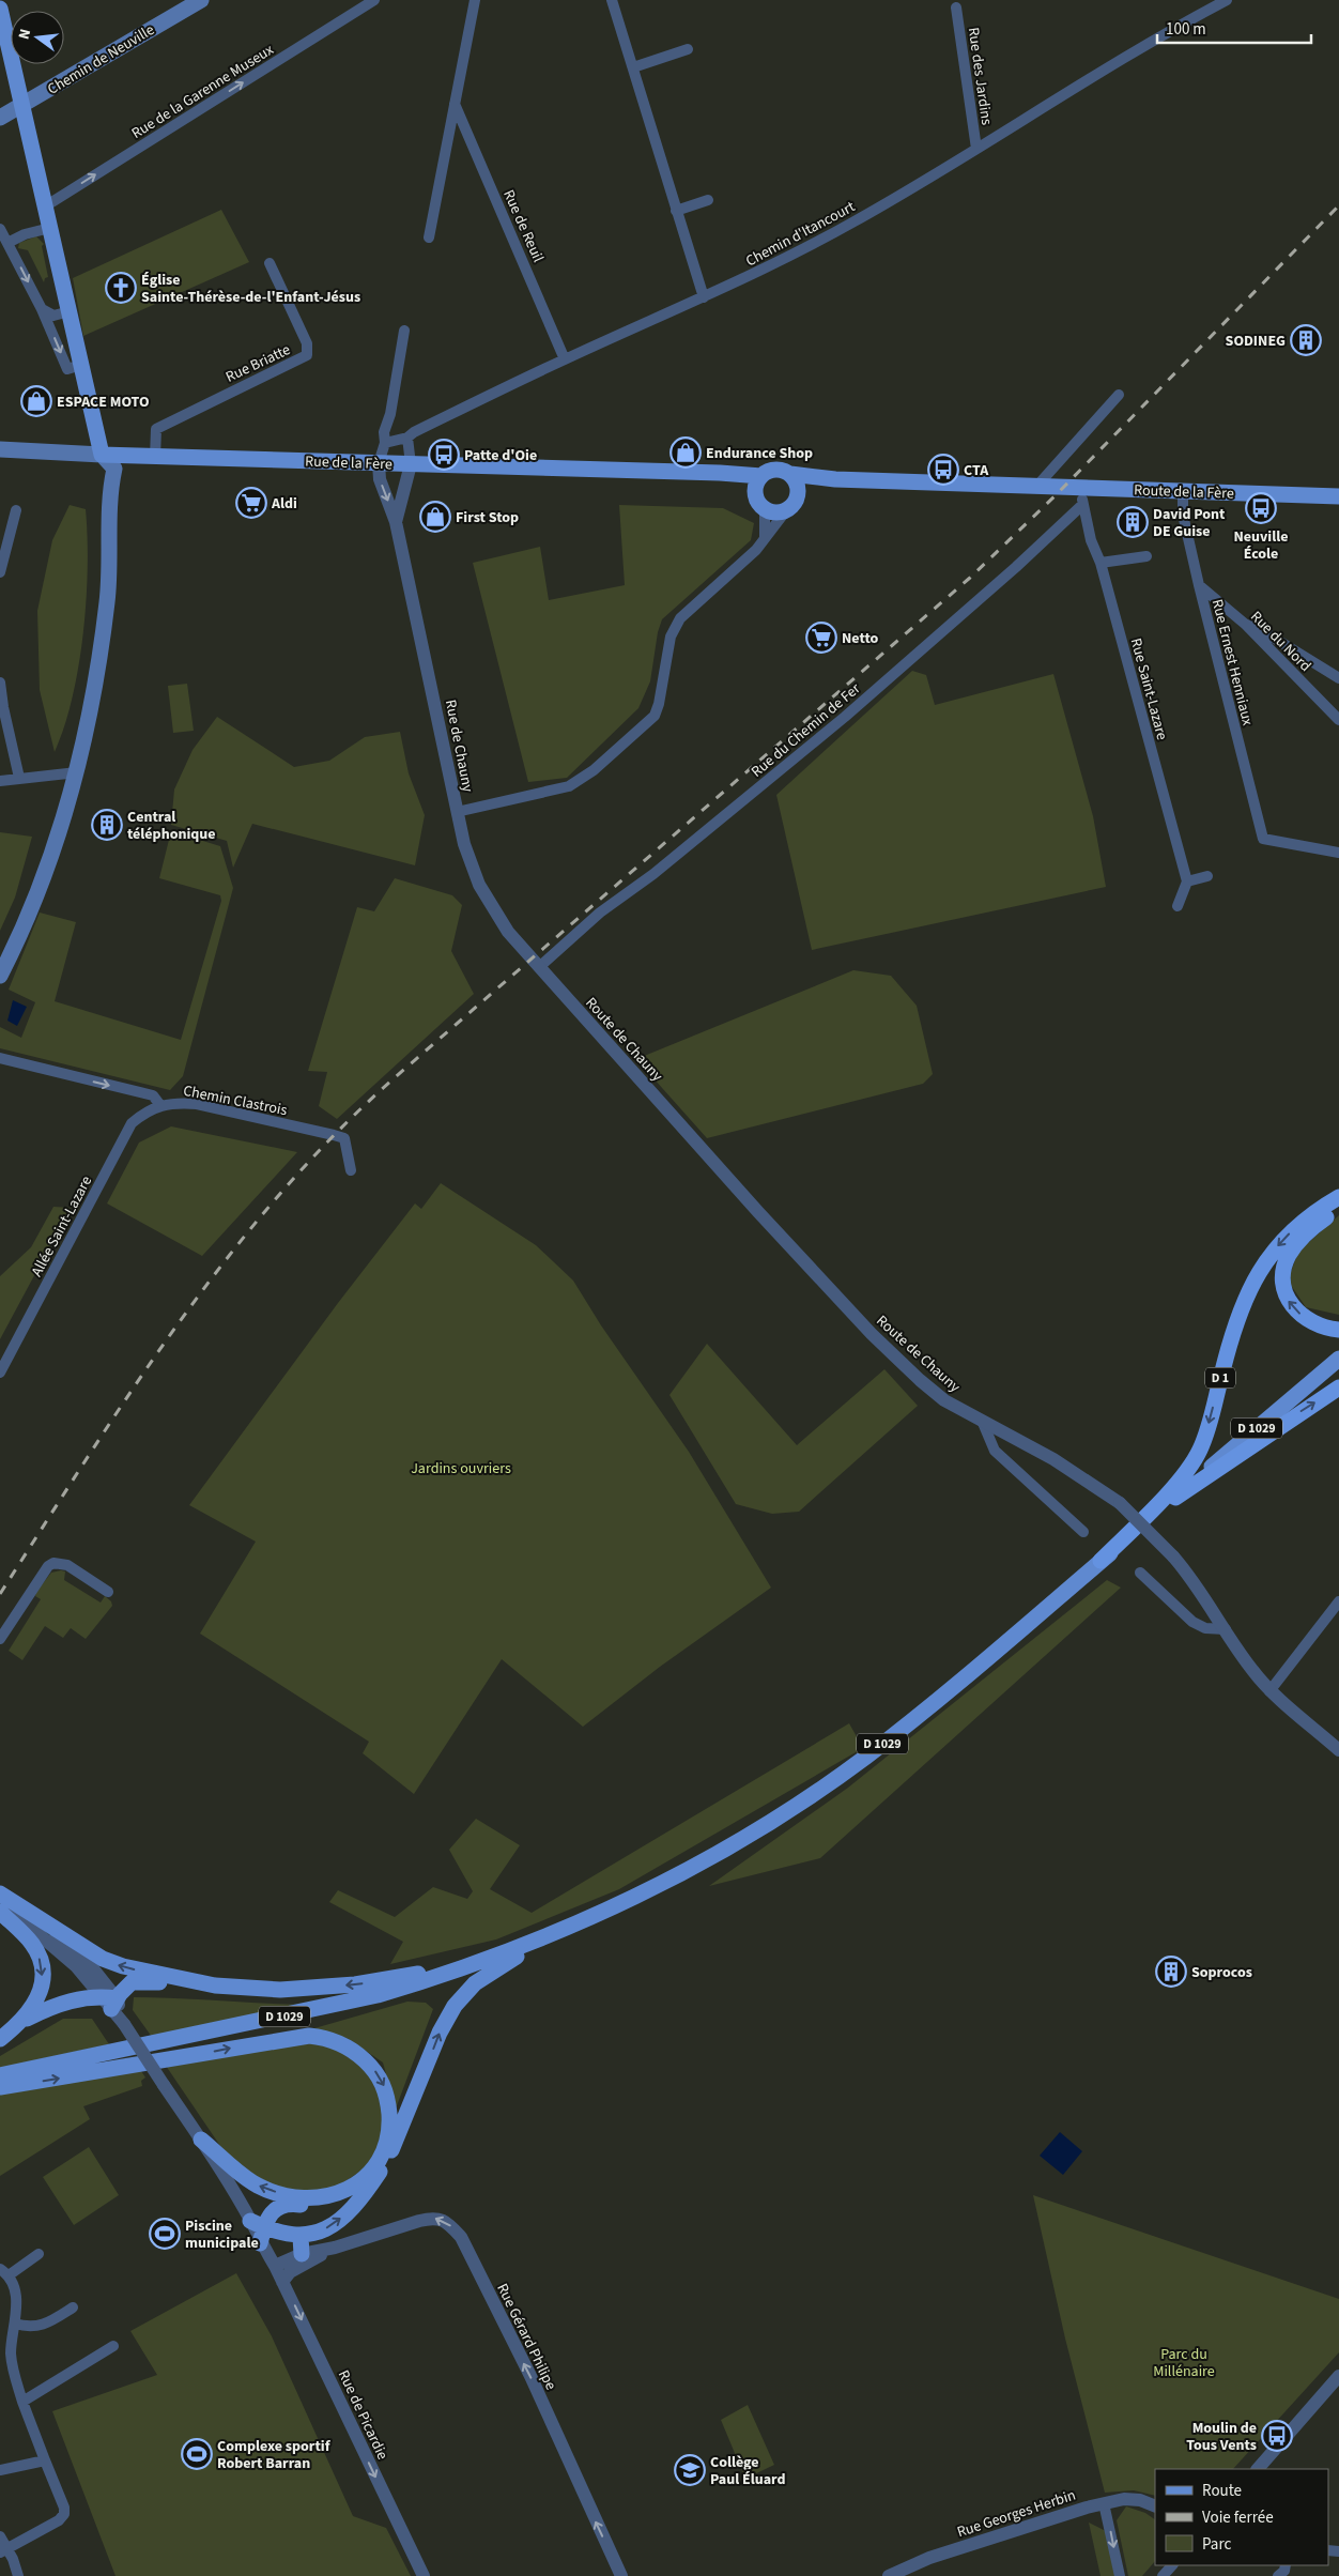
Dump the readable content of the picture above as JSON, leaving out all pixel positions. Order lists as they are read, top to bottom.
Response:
{
  "streets": {
    "highway": ["D 1"],
    "main road": [
      "Chemin de Neuville",
      "Rue de la Fère",
      "Route de la Fère",
      "D 1029"
    ],
    "street": [
      "Rue des Jardins",
      "Rue de la Garenne Museux",
      "Rue de Reuil",
      "Chemin d'Itancourt",
      "Rue Briatte",
      "Rue du Nord",
      "Rue Ernest Henniaux",
      "Rue Saint-Lazare",
      "Rue du Chemin de Fer",
      "Rue de Chauny",
      "Route de Chauny",
      "Chemin Clastrois",
      "Allée Saint-Lazare",
      "Rue Gérard Philipe",
      "Rue de Picardie",
      "Rue Georges Herbin"
    ]
  },
  "crossings": [
    ["Rue des Jardins", "Chemin d'Itancourt"],
    ["Rue de Reuil", "Chemin d'Itancourt"],
    ["Rue Briatte", "Rue de la Fère"],
    ["Rue de la Fère", "Rue de Chauny"],
    ["Route de la Fère", "Rue Ernest Henniaux"],
    ["Rue du Nord", "Rue Ernest Henniaux"],
    ["Rue Saint-Lazare", "Rue du Chemin de Fer"],
    ["Rue du Chemin de Fer", "Rue de Chauny"],
    ["Rue du Chemin de Fer", "Route de Chauny"],
    ["Rue de Chauny", "Route de Chauny"],
    ["Chemin Clastrois", "Allée Saint-Lazare"],
    ["D 1", "D 1029"],
    ["Rue Gérard Philipe", "Rue de Picardie"]
  ],
  "one_way": ["Rue de la Garenne Museux", "Rue Gérard Philipe", "Rue de Picardie"],
  "parks": ["Jardins ouvriers", "Parc du Millénaire"],
  "places": {
    "church": ["Église Sainte-Thérèse-de-l'Enfant-Jésus"],
    "building": [
      "SODINEG",
      "David Pont DE Guise",
      "Central téléphonique",
      "Soprocos"
    ],
    "shop": ["ESPACE MOTO", "Endurance Shop", "First Stop"],
    "bus stop": [
      "Patte d'Oie",
      "CTA",
      "Neuville École",
      "Moulin de Tous Vents"
    ],
    "supermarket": ["Aldi", "Netto"],
    "sports": ["Piscine municipale", "Complexe sportif Robert Barran"],
    "school or university": ["Collège Paul Éluard"]
  },
  "legend": ["Route", "Voie ferrée", "Parc"],
  "scale_bar": "100 m",
  "north": "left"
}
